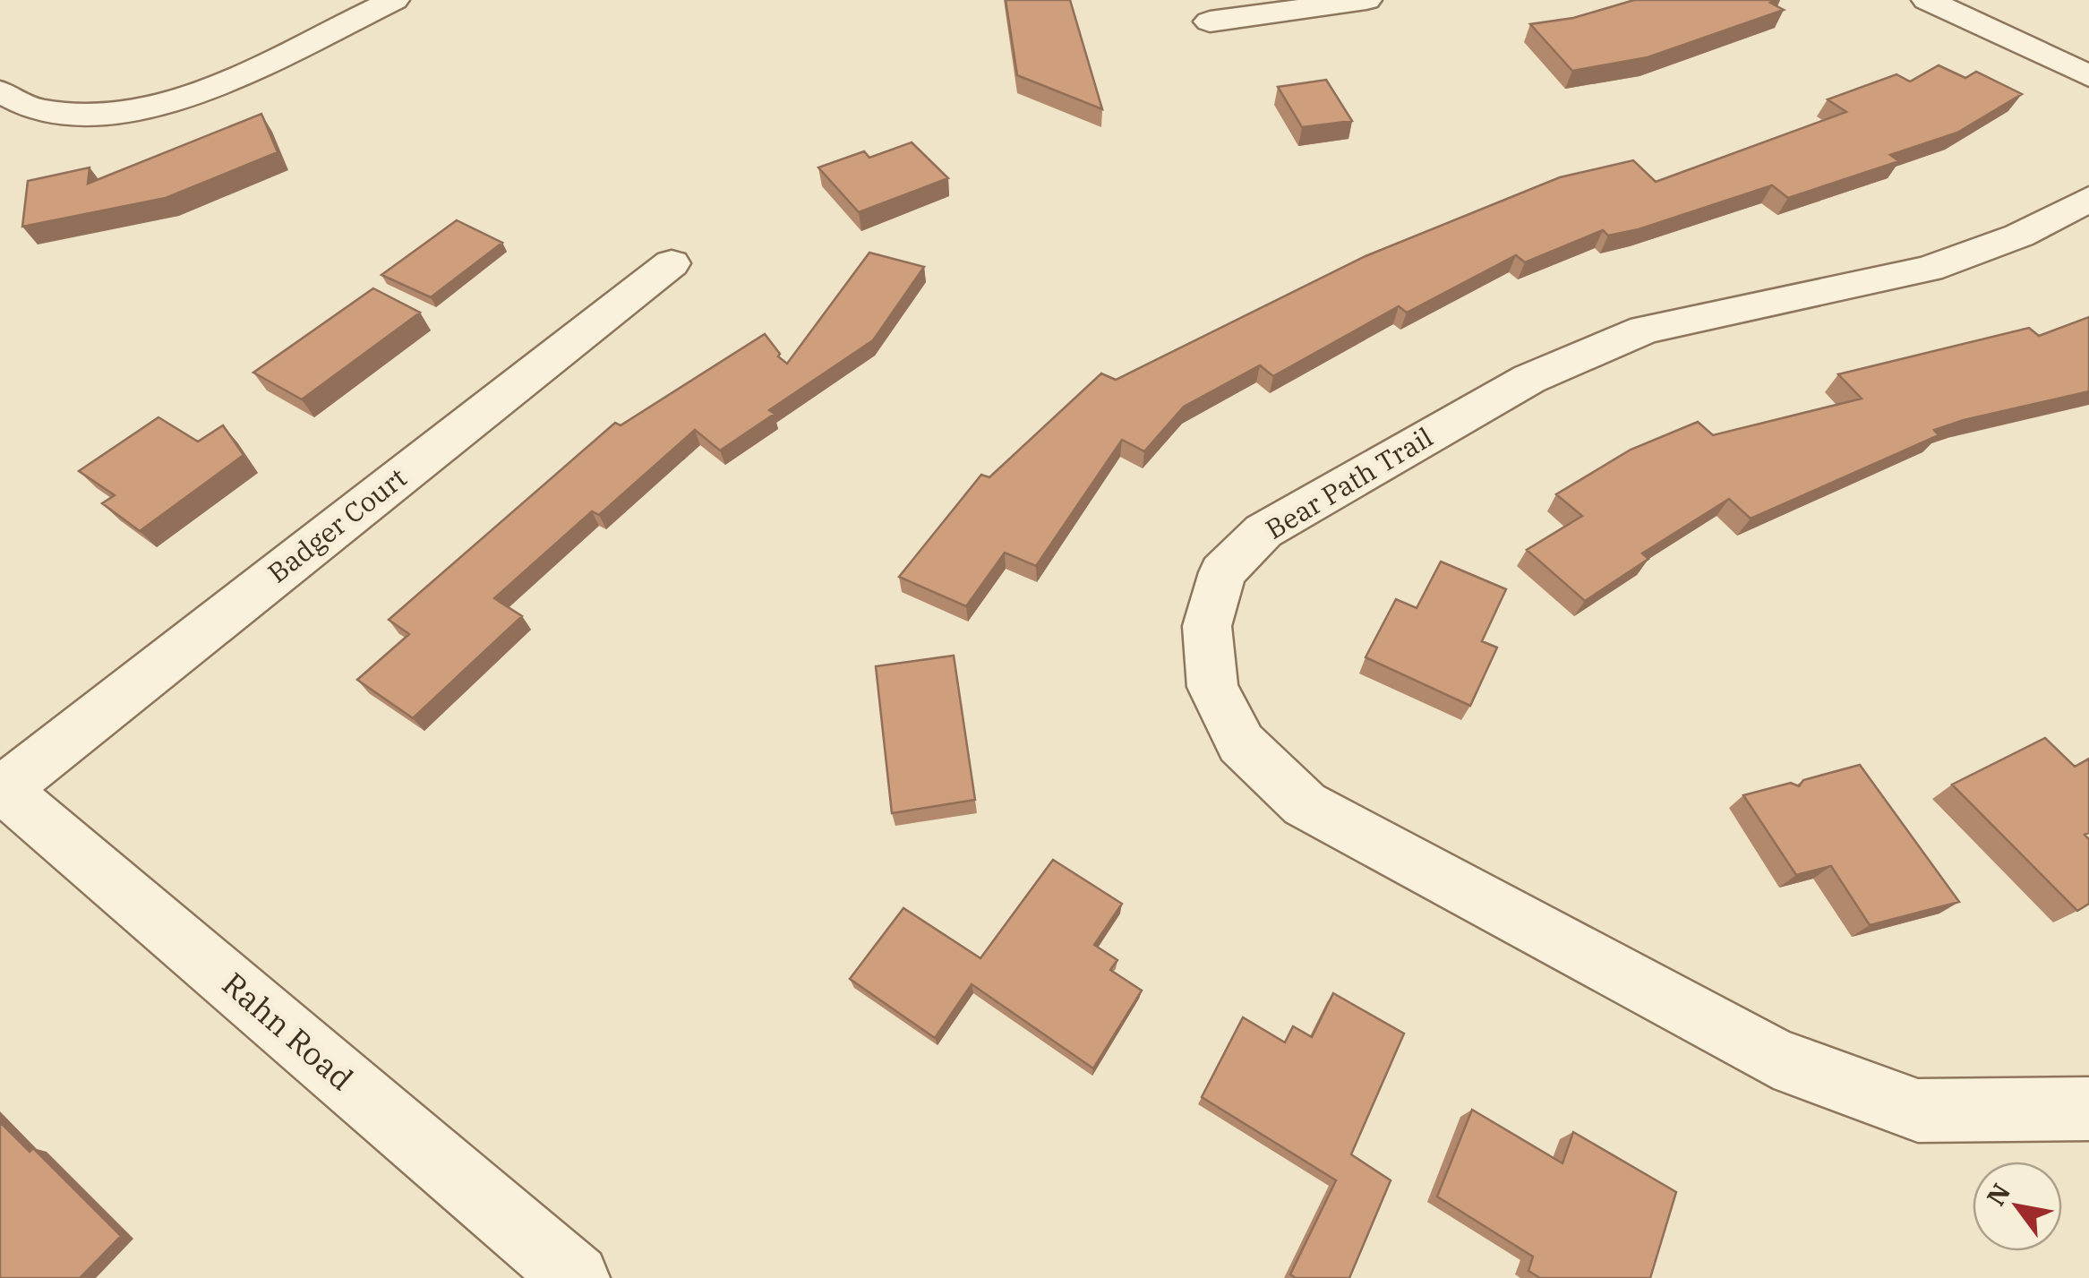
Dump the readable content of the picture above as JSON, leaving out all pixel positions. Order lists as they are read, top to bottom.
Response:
{
  "streets": {
    "street": ["Bear Path Trail", "Badger Court", "Rahn Road"]
  },
  "crossings": [
    ["Badger Court", "Rahn Road"]
  ],
  "north": "top left"
}
